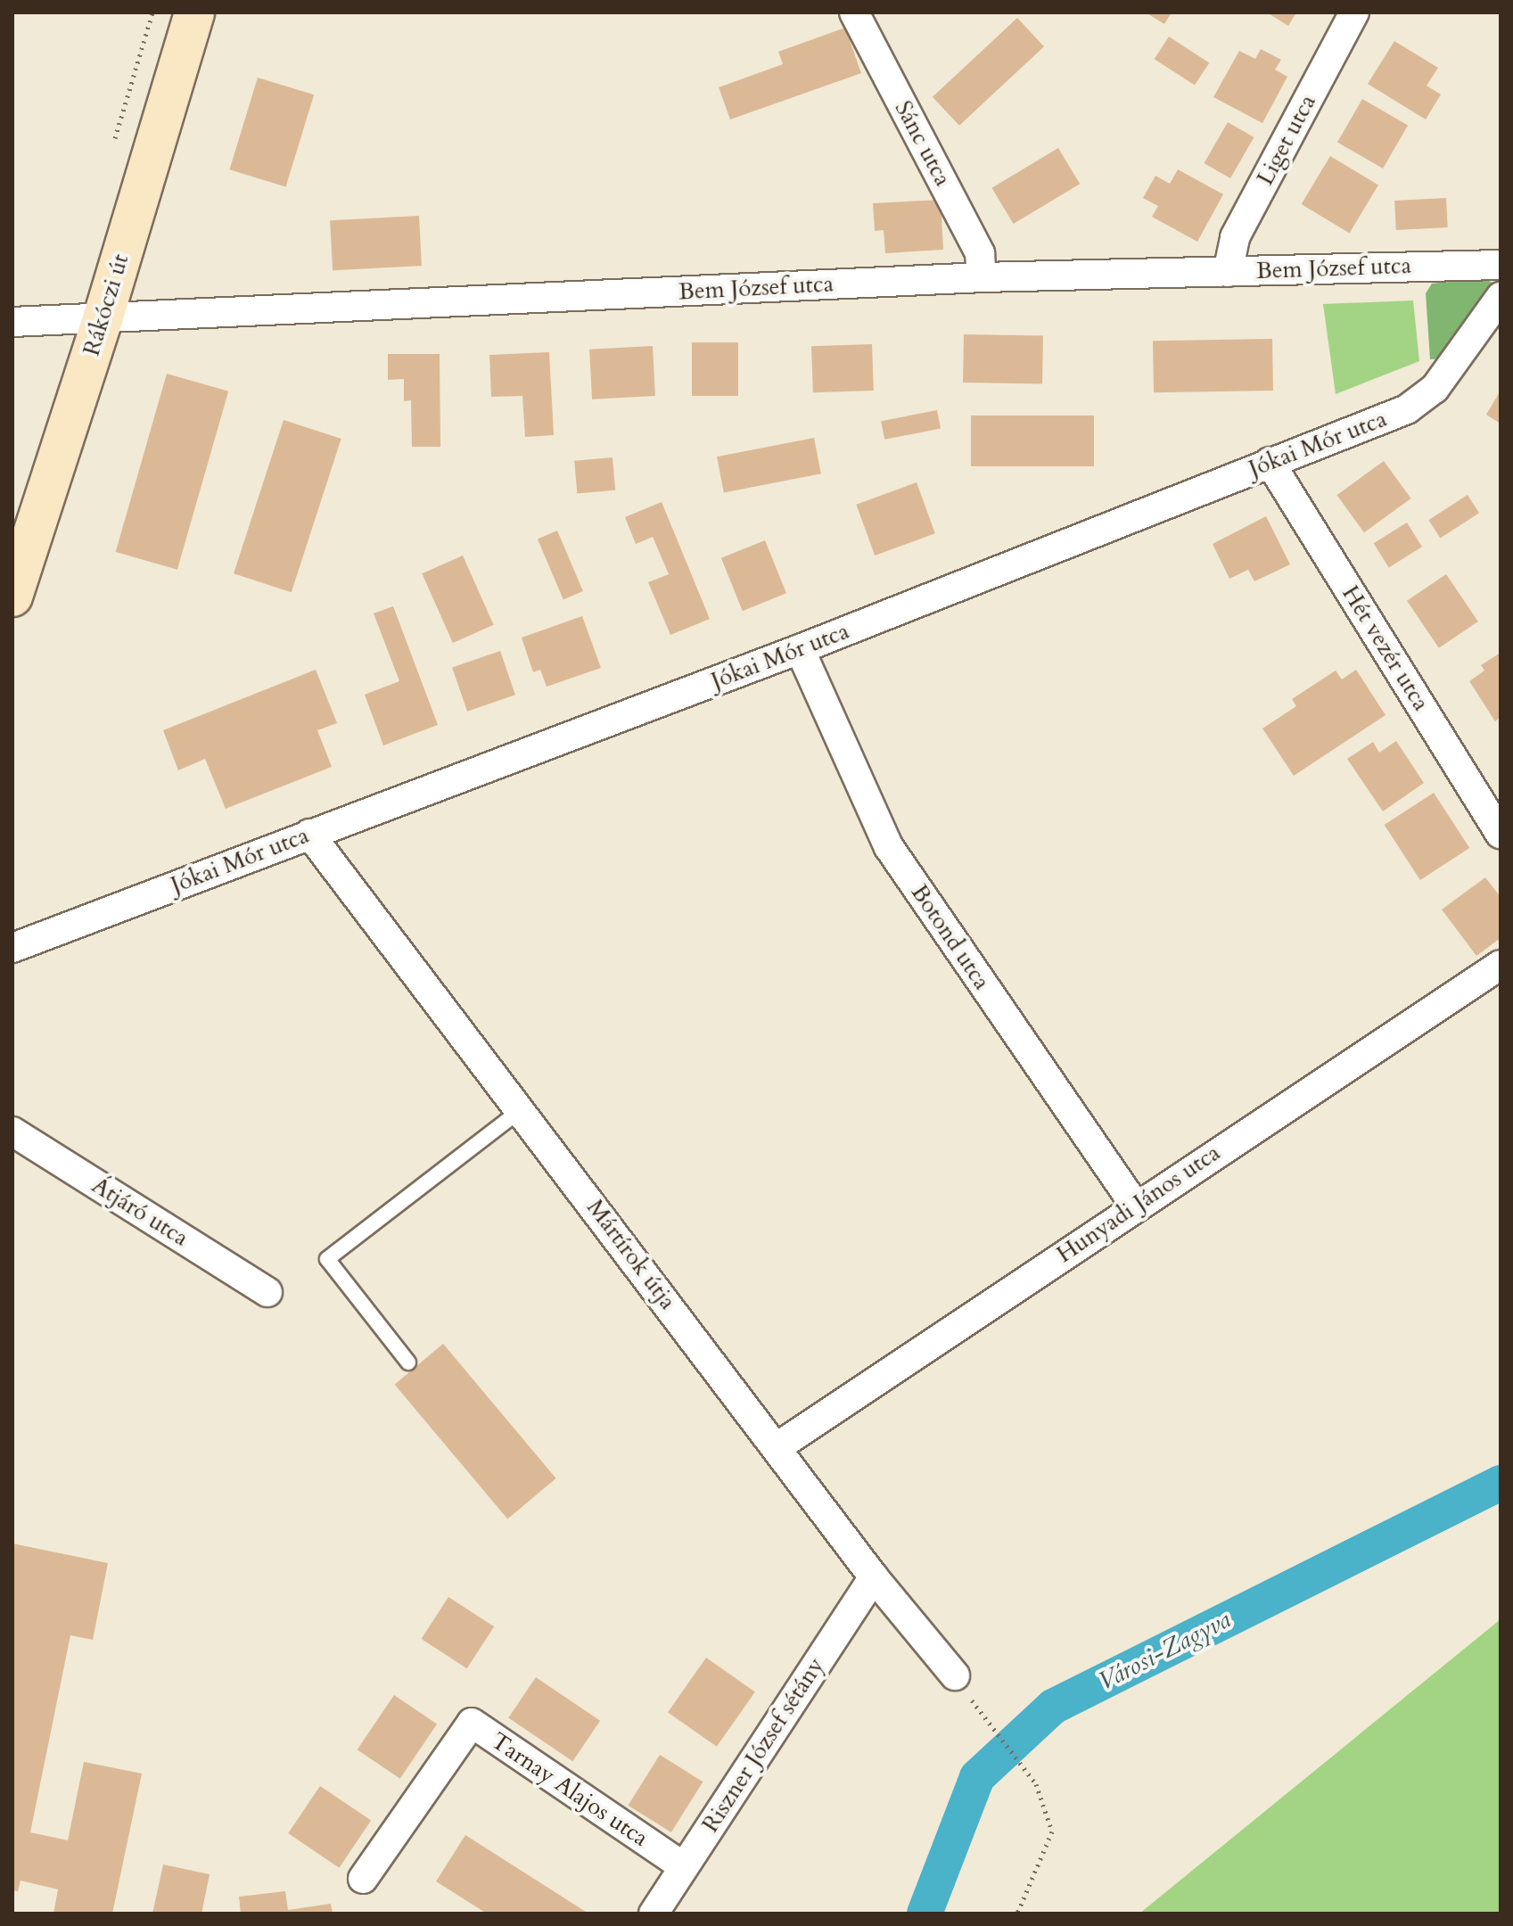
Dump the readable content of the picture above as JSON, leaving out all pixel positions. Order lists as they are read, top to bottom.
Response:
{
  "streets": {
    "street": [
      "Liget utca",
      "Sánc utca",
      "Bem József utca",
      "Rákóczi út",
      "Jókai Mór utca",
      "Hét vezér utca",
      "Botond utca",
      "Hunyadi János utca",
      "Átjáró utca",
      "Mártírok útja",
      "Riszner József sétány",
      "Tarnay Alajos utca"
    ]
  },
  "crossings": [
    ["Liget utca", "Bem József utca"],
    ["Sánc utca", "Bem József utca"],
    ["Bem József utca", "Rákóczi út"],
    ["Jókai Mór utca", "Hét vezér utca"],
    ["Jókai Mór utca", "Botond utca"],
    ["Jókai Mór utca", "Mártírok útja"],
    ["Botond utca", "Hunyadi János utca"],
    ["Hunyadi János utca", "Mártírok útja"],
    ["Mártírok útja", "Riszner József sétány"],
    ["Riszner József sétány", "Tarnay Alajos utca"]
  ],
  "water": ["Városi-Zagyva"]
}
